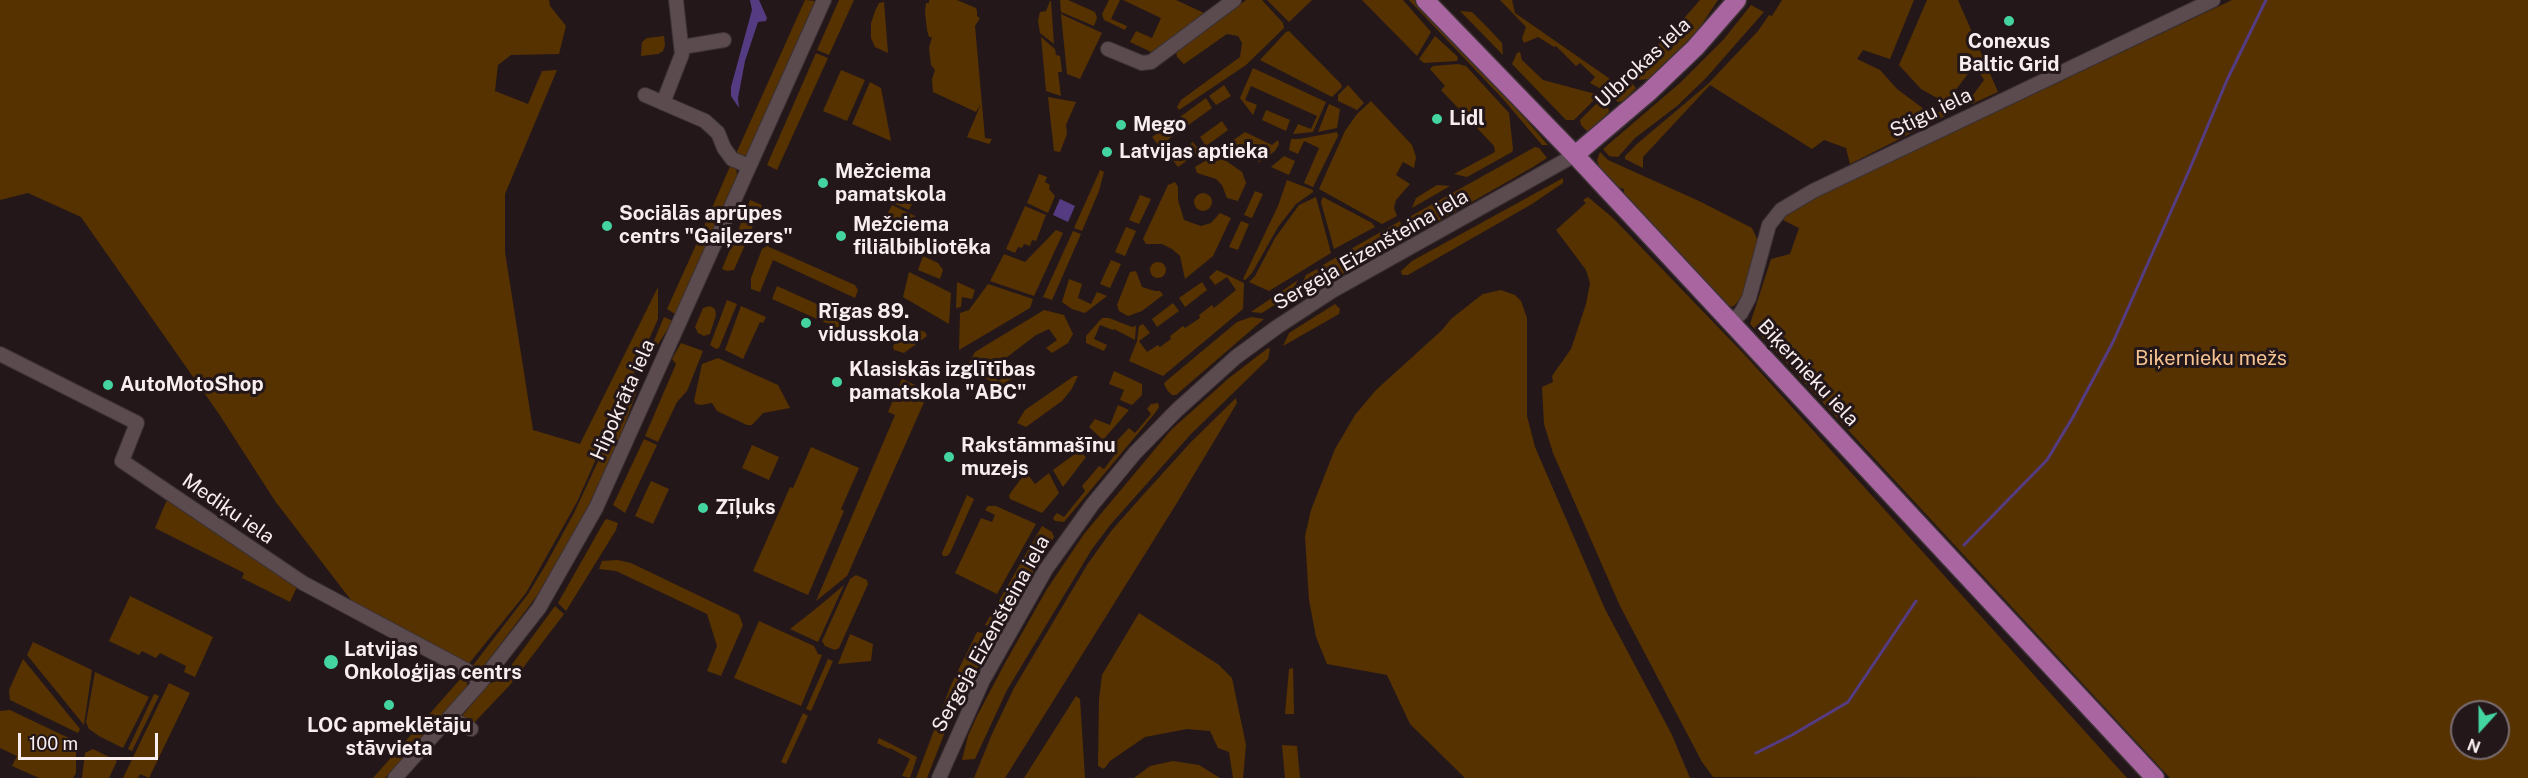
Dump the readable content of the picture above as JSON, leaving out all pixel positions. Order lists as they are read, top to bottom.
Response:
{
  "streets": {
    "main road": ["Ulbrokas iela", "Biķernieku iela"],
    "street": [
      "Stigu iela",
      "Sergeja Eizenšteina iela",
      "Hipokrāta iela",
      "Mediķu iela"
    ]
  },
  "crossings": [
    ["Ulbrokas iela", "Sergeja Eizenšteina iela"],
    ["Ulbrokas iela", "Biķernieku iela"],
    ["Stigu iela", "Biķernieku iela"],
    ["Sergeja Eizenšteina iela", "Biķernieku iela"],
    ["Hipokrāta iela", "Mediķu iela"]
  ],
  "parks": ["Biķernieku mežs"],
  "places": [
    "Conexus Baltic Grid",
    "Lidl",
    "Mego",
    "Latvijas aptieka",
    "Mežciema pamatskola",
    "Sociālās aprūpes centrs \"Gaiļezers\"",
    "Mežciema filiālbibliotēka",
    "Rīgas 89. vidusskola",
    "Klasiskās izglītības pamatskola \"ABC\"",
    "AutoMotoShop",
    "Rakstāmmašīnu muzejs",
    "Zīļuks",
    "Latvijas Onkoloģijas centrs",
    "LOC apmeklētāju stāvvieta"
  ],
  "scale_bar": "100 m",
  "north": "bottom"
}
